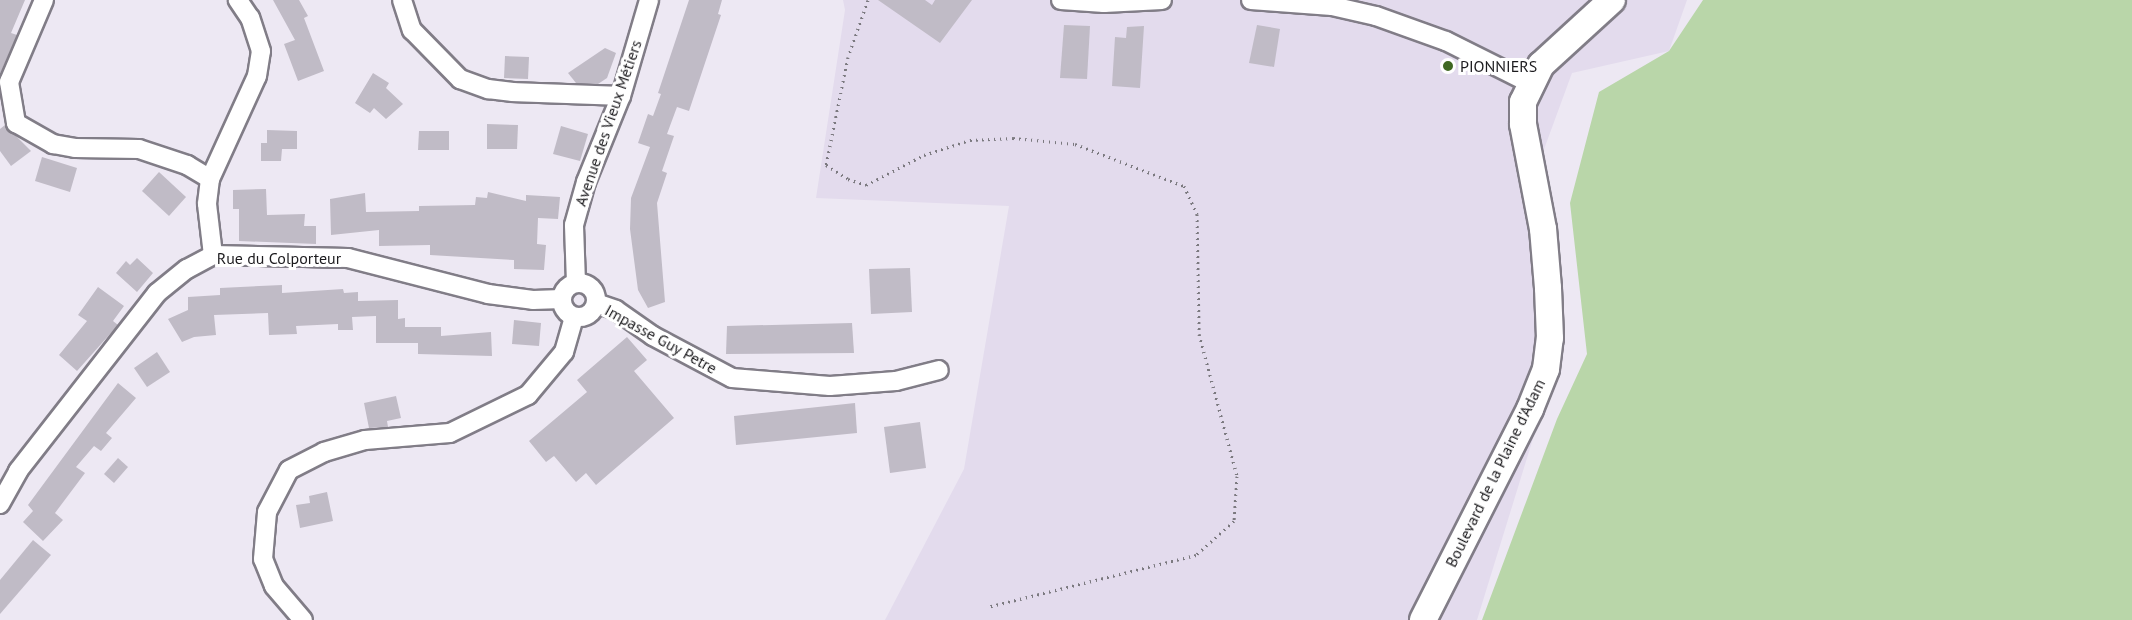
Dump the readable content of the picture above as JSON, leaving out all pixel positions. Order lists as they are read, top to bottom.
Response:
{
  "streets": {
    "street": [
      "Avenue des Vieux Métiers",
      "Rue du Colporteur",
      "Impasse Guy Petre",
      "Boulevard de la Plaine d'Adam"
    ]
  },
  "crossings": [
    ["Avenue des Vieux Métiers", "Rue du Colporteur"],
    ["Avenue des Vieux Métiers", "Impasse Guy Petre"],
    ["Rue du Colporteur", "Impasse Guy Petre"]
  ],
  "places": ["PIONNIERS"]
}
